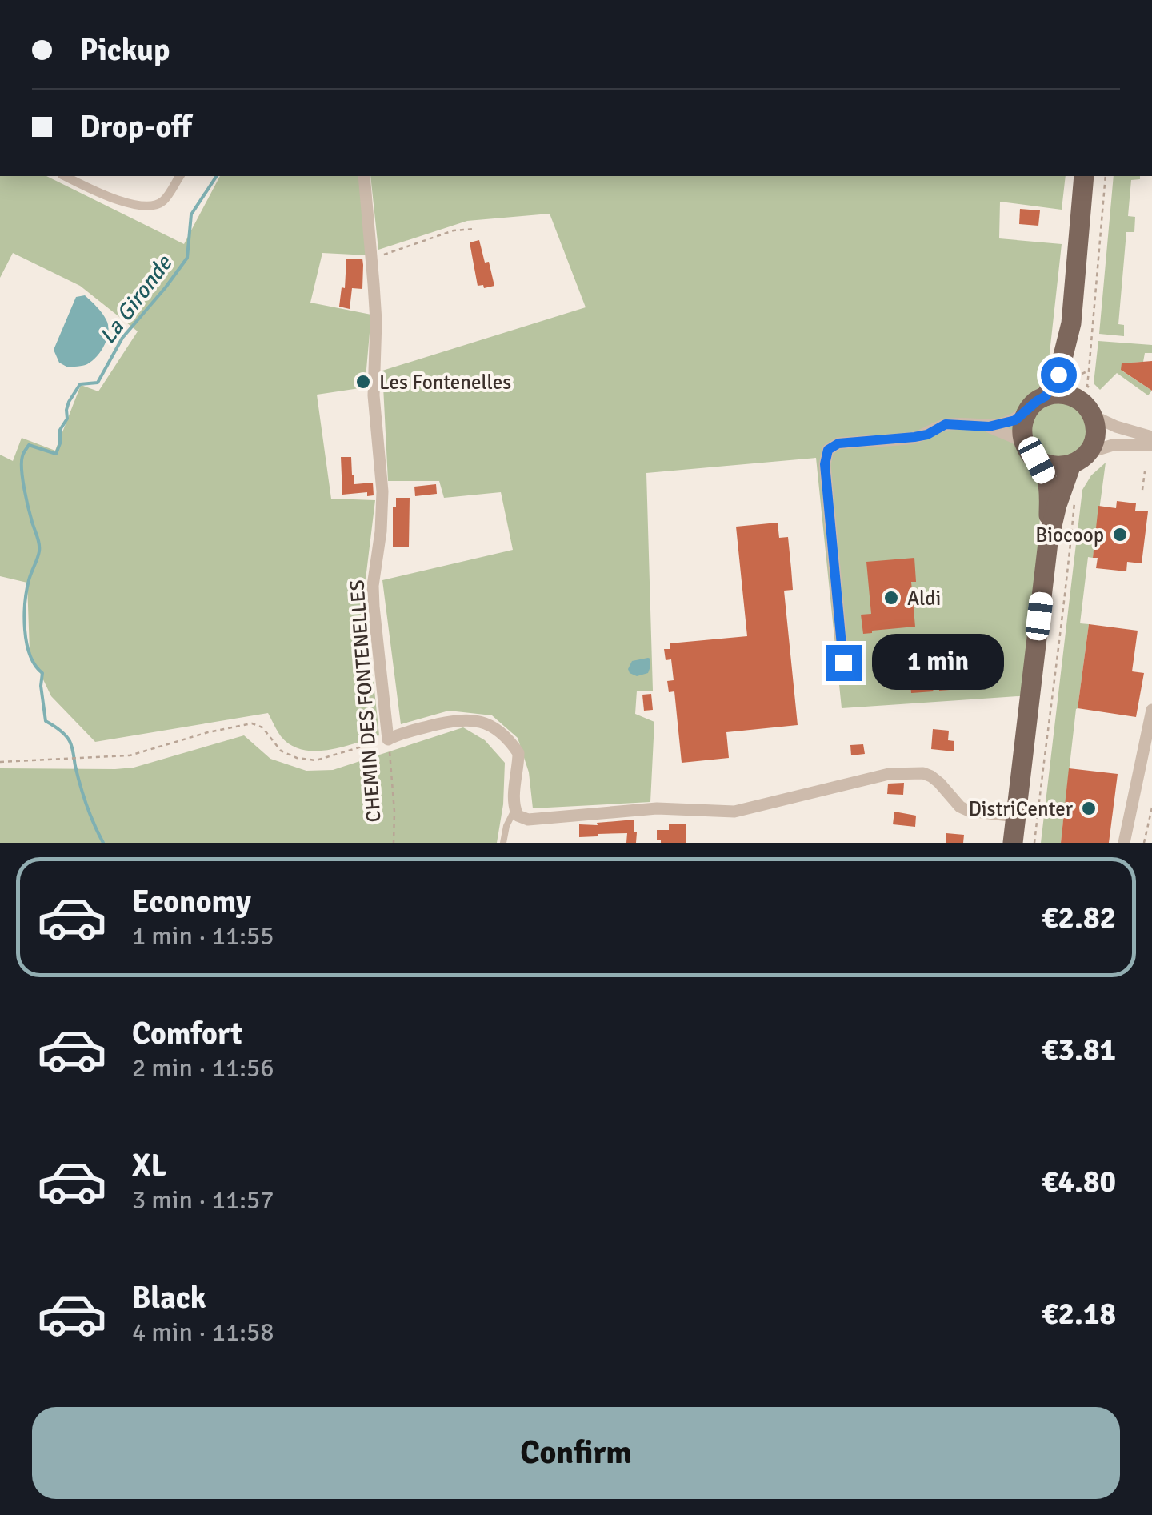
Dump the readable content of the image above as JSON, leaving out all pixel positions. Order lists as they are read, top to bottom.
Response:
{
  "streets": {
    "street": ["CHEMIN DES FONTENELLES"]
  },
  "water": ["La Gironde"],
  "places": [
    "Les Fontenelles",
    "Biocoop",
    "Aldi",
    "DistriCenter"
  ],
  "page": {
    "banner": ["Pickup", "Drop-off"],
    "bubble": "1 min",
    "list": [
      {
        "name": "Economy",
        "note": "1 min · 11:55",
        "value": "€2.82"
      },
      {
        "name": "Comfort",
        "note": "2 min · 11:56",
        "value": "€3.81"
      },
      {
        "name": "XL",
        "note": "3 min · 11:57",
        "value": "€4.80"
      },
      {
        "name": "Black",
        "note": "4 min · 11:58",
        "value": "€2.18"
      }
    ],
    "buttons": "Confirm"
  }
}
